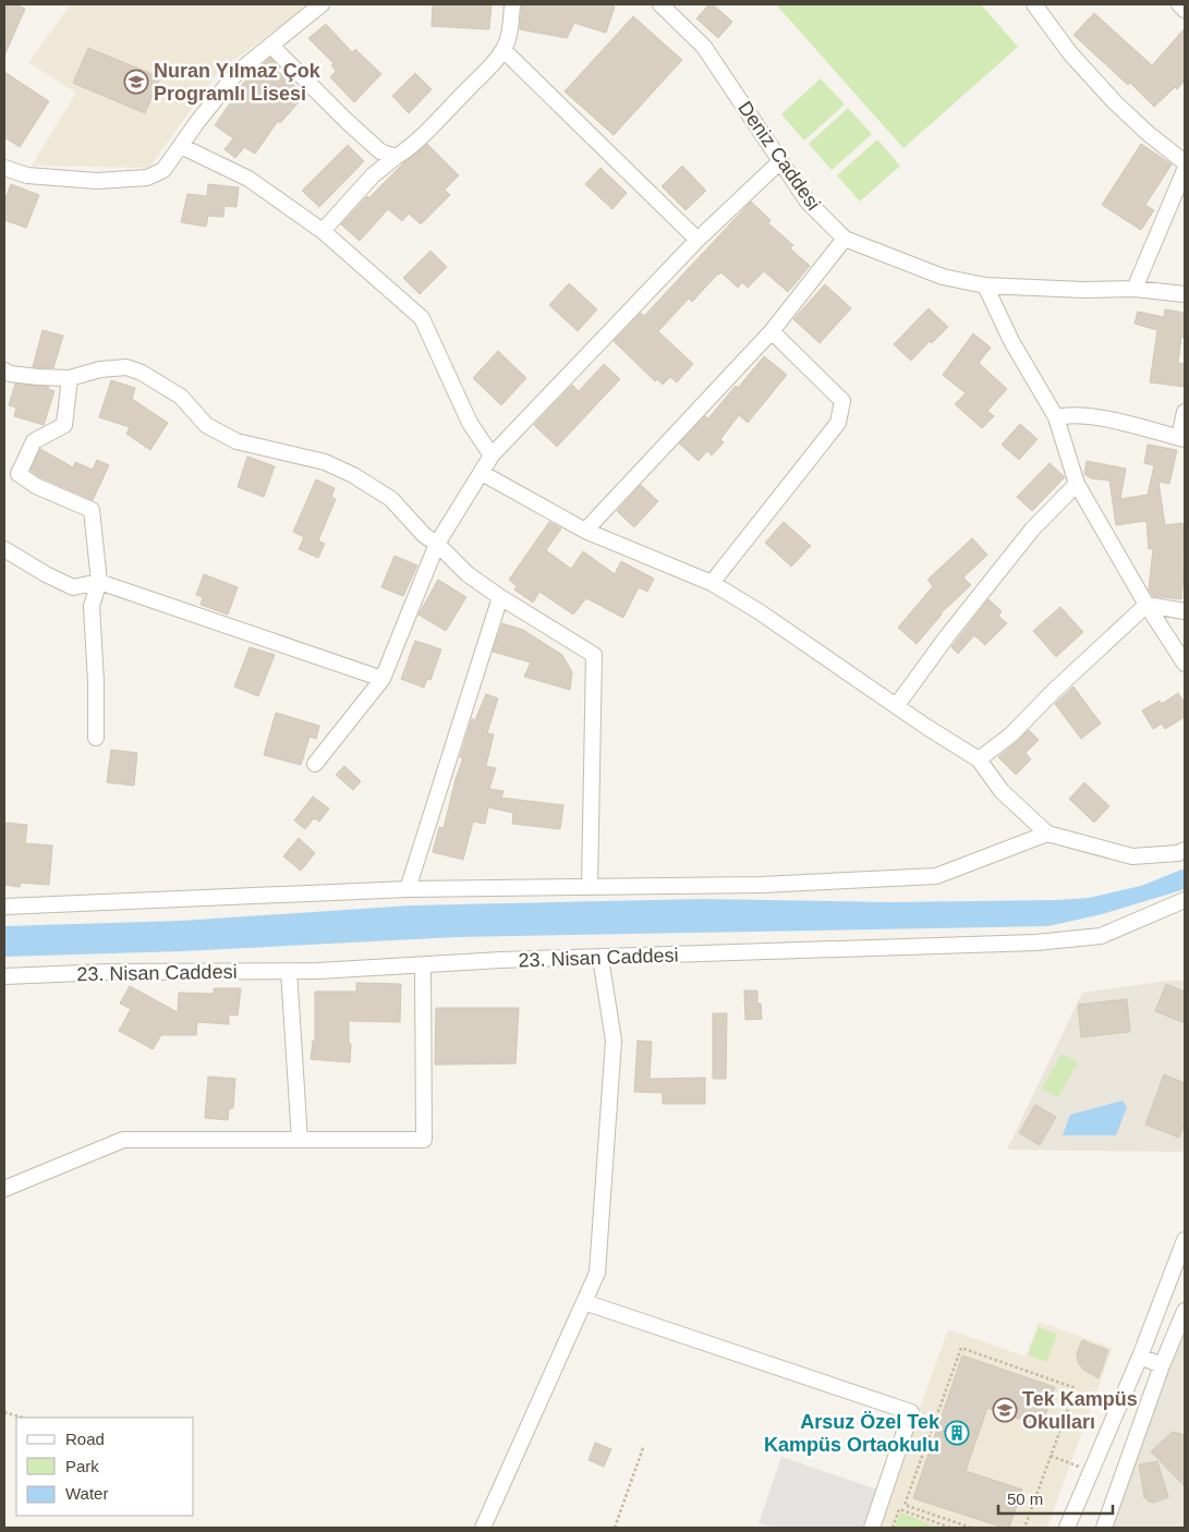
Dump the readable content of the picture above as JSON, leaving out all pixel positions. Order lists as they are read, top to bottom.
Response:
{
  "streets": {
    "street": ["Deniz Caddesi", "23. Nisan Caddesi"]
  },
  "places": {
    "school or university": ["Nuran Yılmaz Çok Programlı Lisesi", "Tek Kampüs Okulları"],
    "building": ["Arsuz Özel Tek Kampüs Ortaokulu"]
  },
  "legend": ["Road", "Park", "Water"],
  "scale_bar": "50 m"
}
